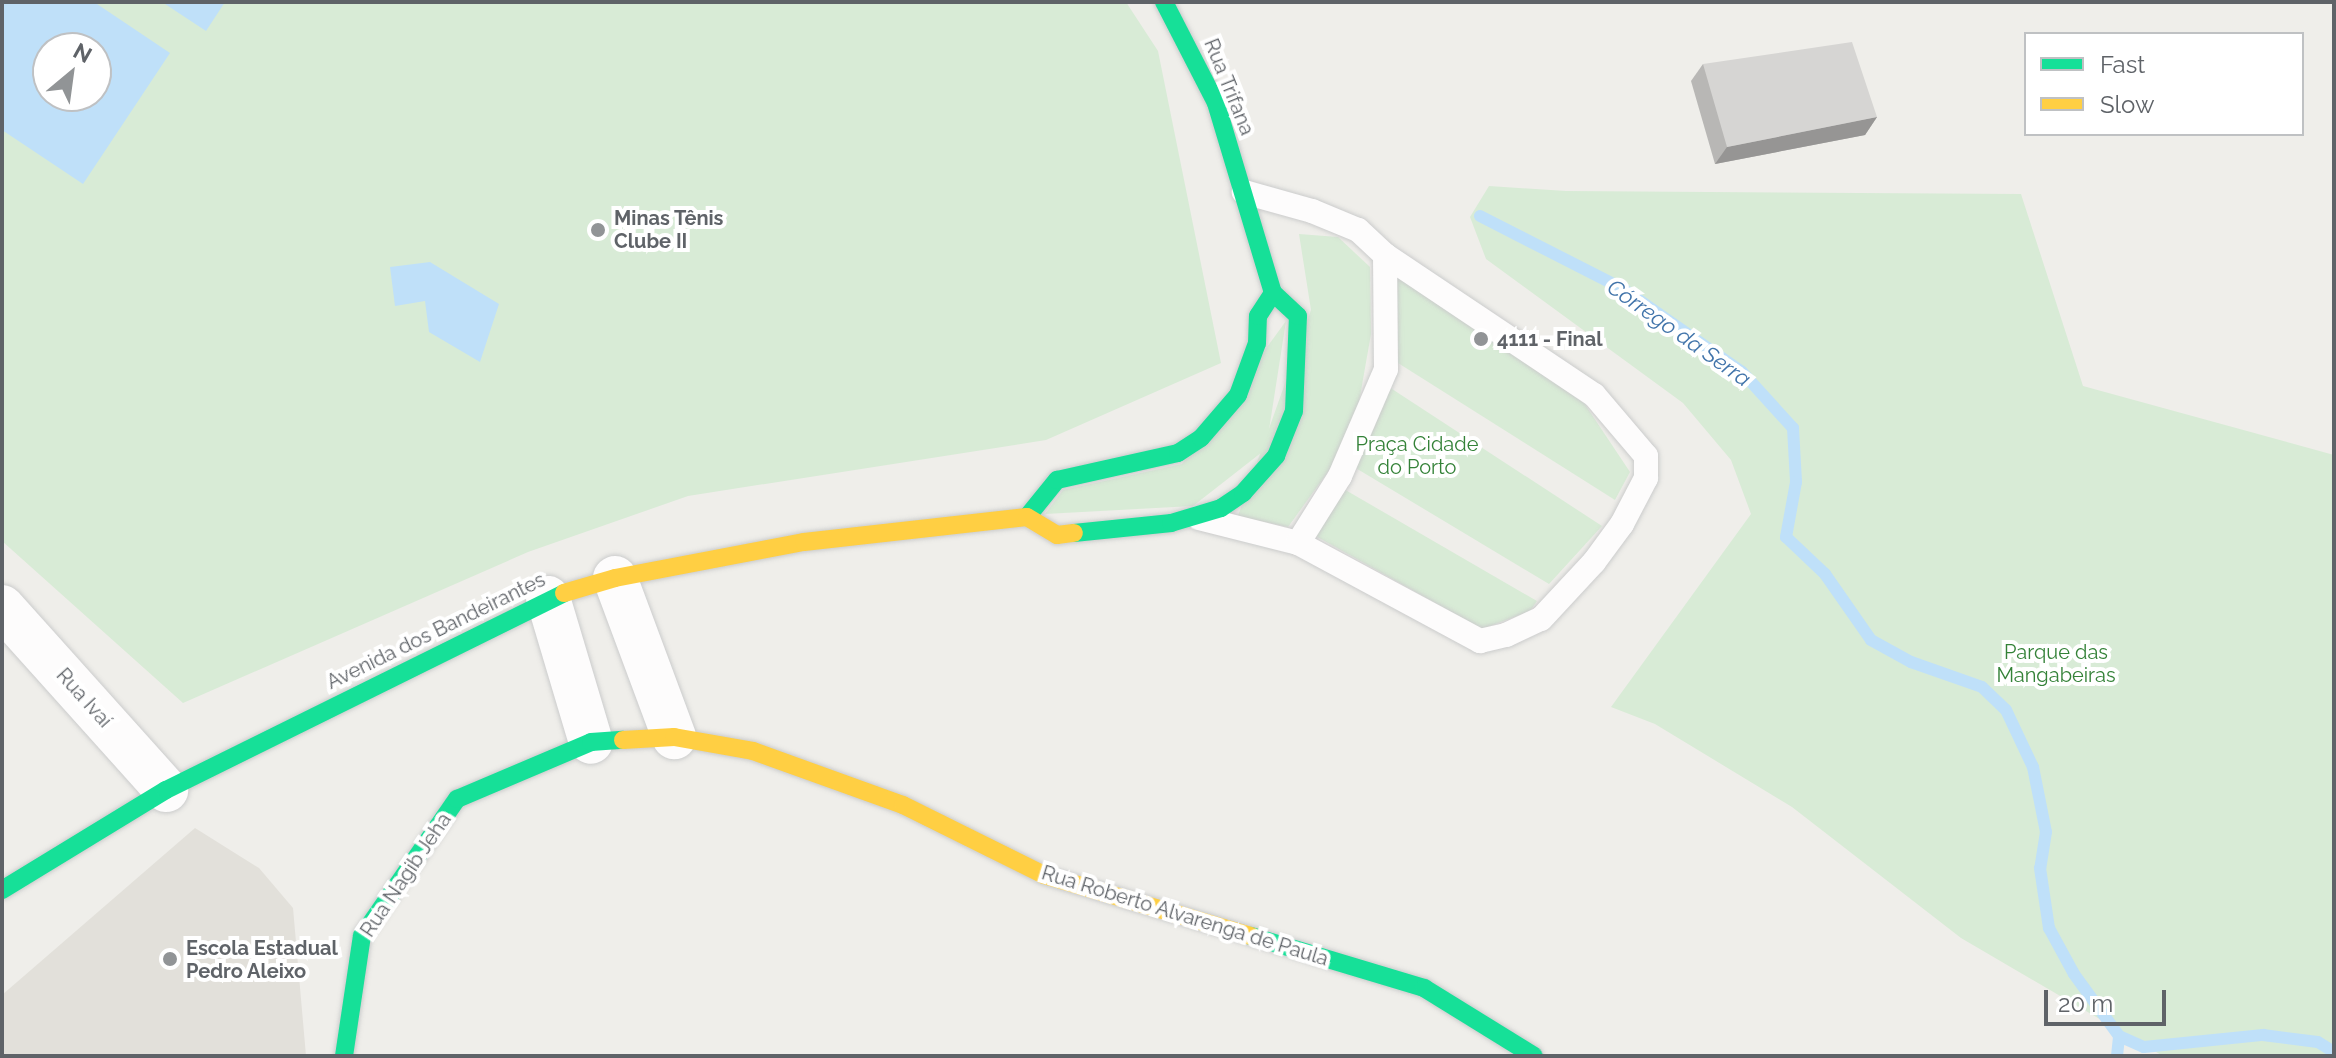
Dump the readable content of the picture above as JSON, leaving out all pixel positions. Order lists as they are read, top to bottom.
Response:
{
  "streets": {
    "street": [
      "Rua Trifana",
      "Avenida dos Bandeirantes",
      "Rua Ivaí",
      "Rua Nagib Jeha",
      "Rua Roberto Alvarenga de Paula"
    ]
  },
  "crossings": [
    ["Avenida dos Bandeirantes", "Rua Ivaí"],
    ["Rua Nagib Jeha", "Rua Roberto Alvarenga de Paula"]
  ],
  "water": ["Córrego da Serra"],
  "parks": ["Praça Cidade do Porto", "Parque das Mangabeiras"],
  "places": ["Minas Tênis Clube II", "4111 - Final", "Escola Estadual Pedro Aleixo"],
  "legend": ["Fast", "Slow"],
  "scale_bar": "20 m",
  "north": "top right"
}
